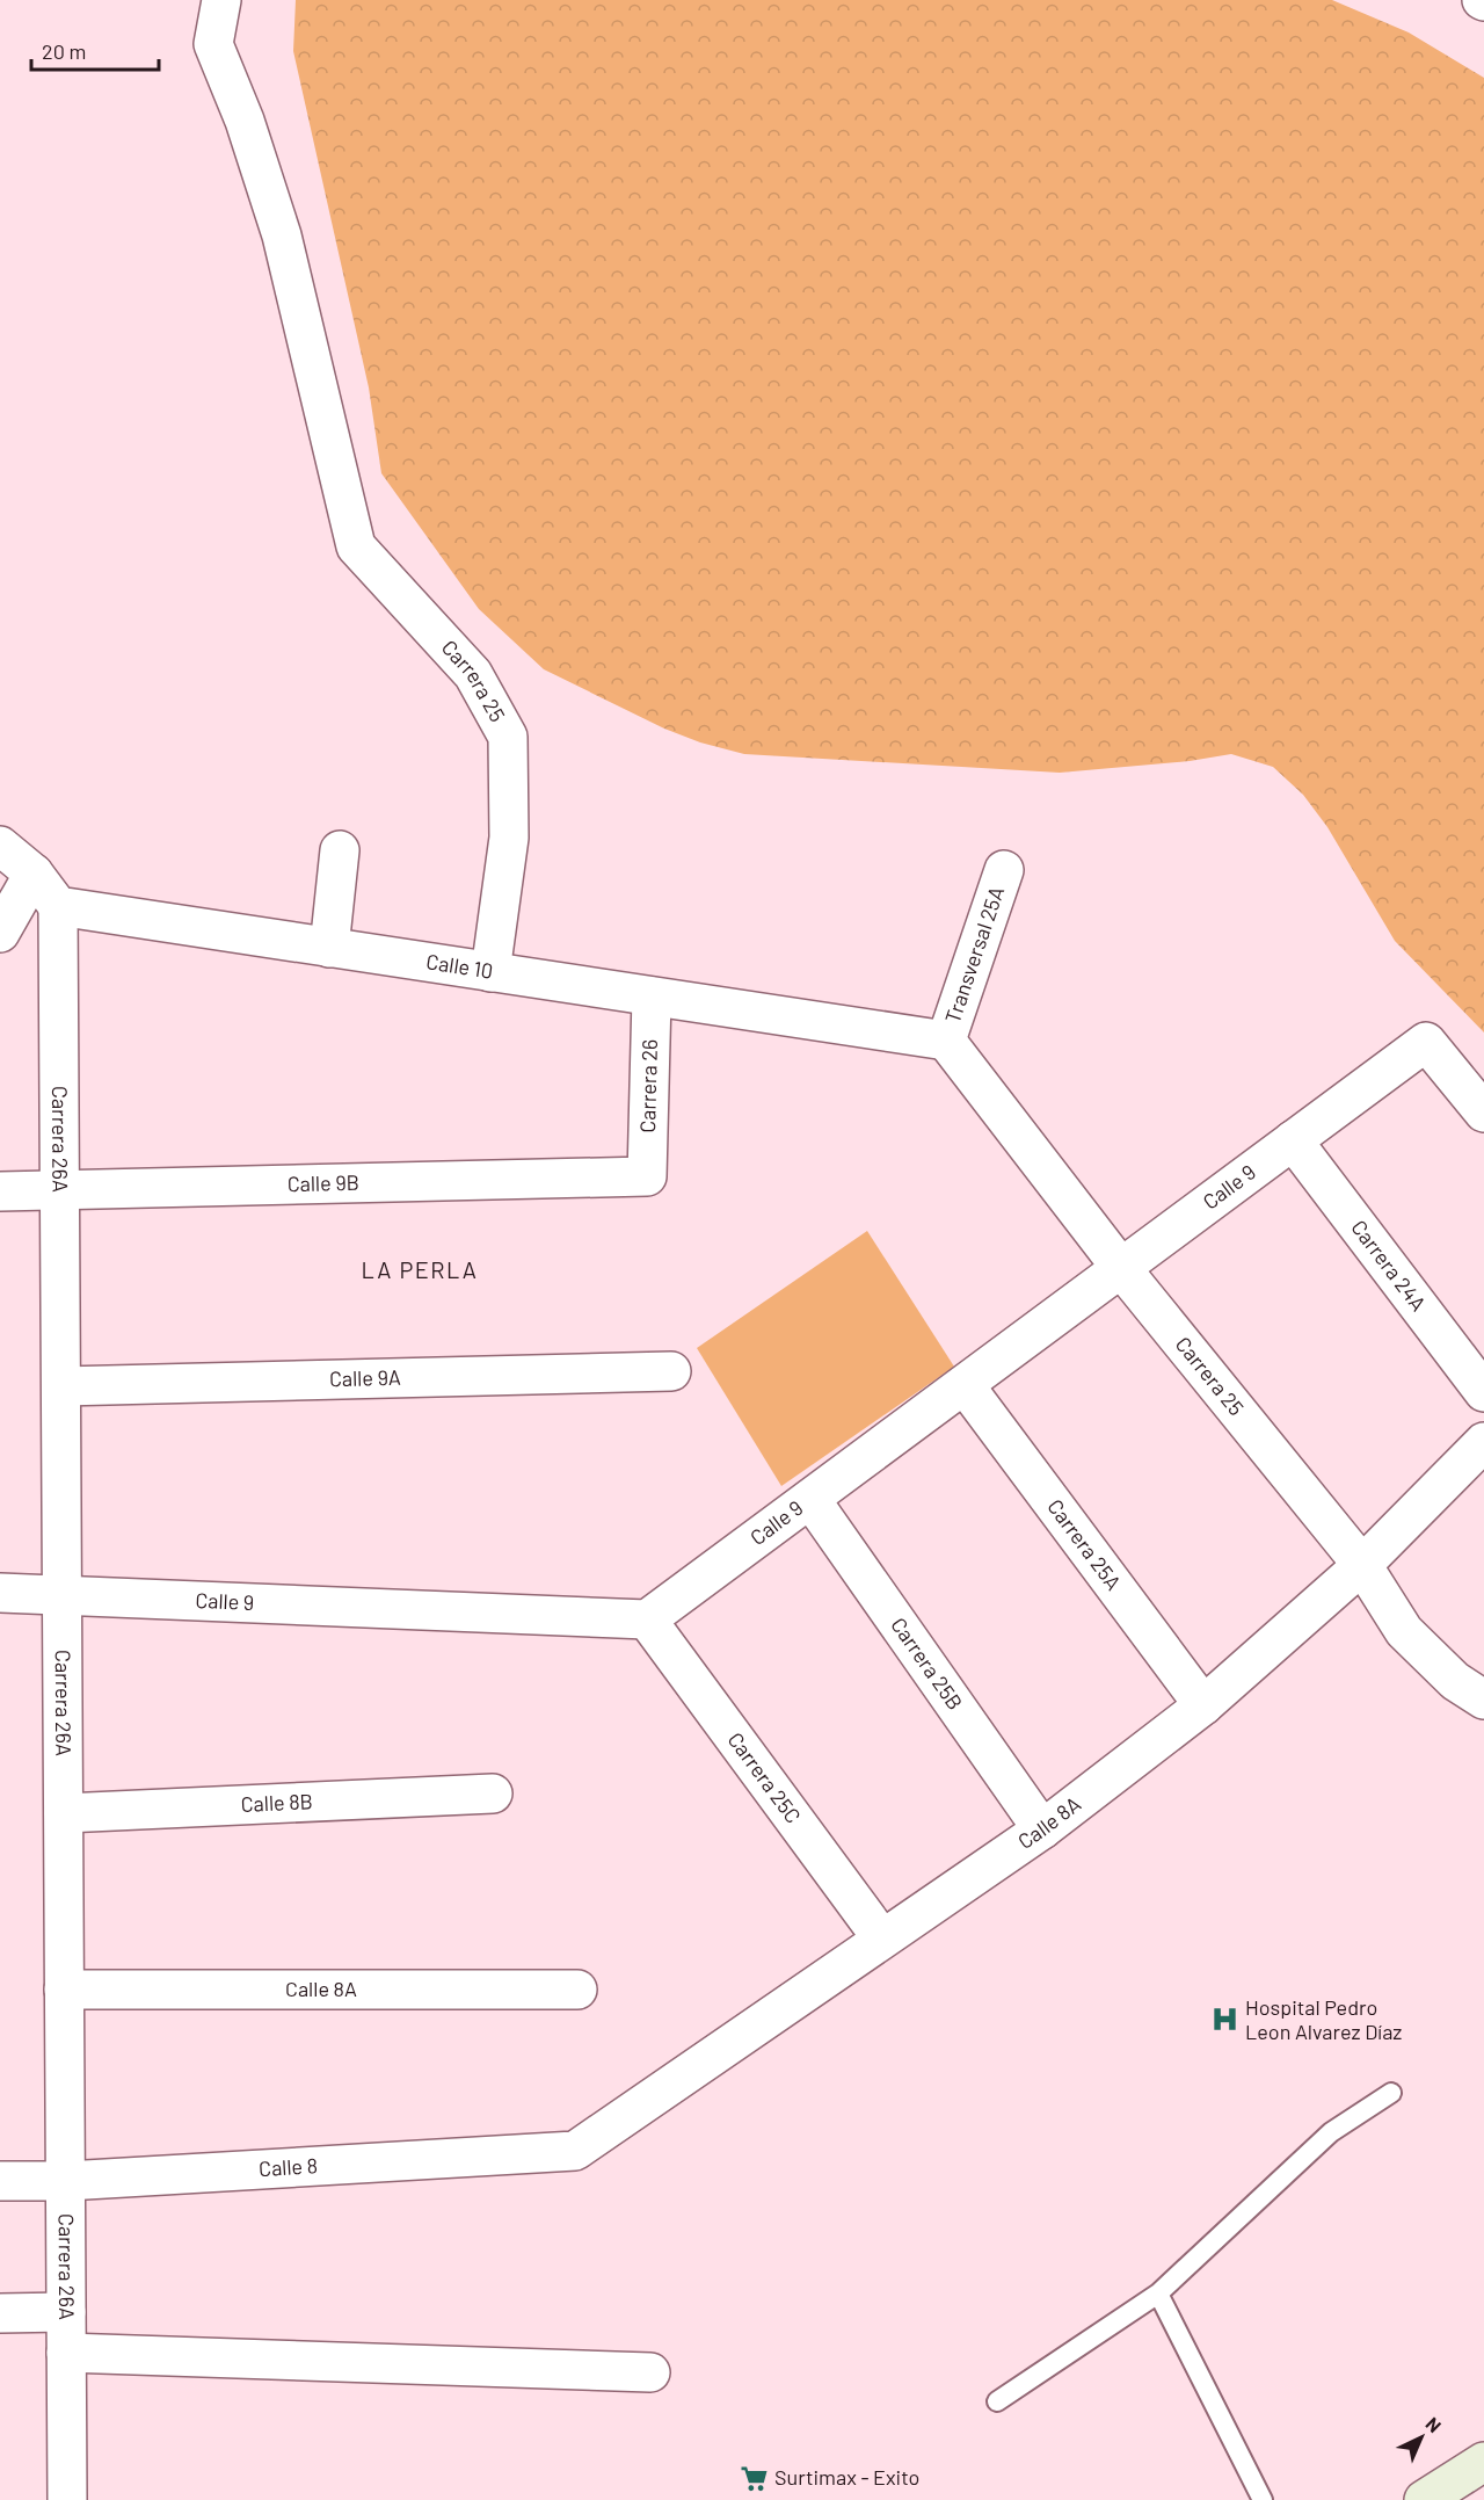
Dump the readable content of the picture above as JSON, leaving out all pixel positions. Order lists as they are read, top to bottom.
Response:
{
  "streets": {
    "street": [
      "Carrera 25",
      "Transversal 25A",
      "Calle 10",
      "Carrera 26",
      "Carrera 26A",
      "Calle 9B",
      "Calle 9",
      "Carrera 24A",
      "Calle 9A",
      "Carrera 25A",
      "Carrera 25B",
      "Carrera 25C",
      "Calle 8B",
      "Calle 8A",
      "Calle 8"
    ]
  },
  "crossings": [
    ["Carrera 25", "Transversal 25A"],
    ["Carrera 25", "Calle 10"],
    ["Carrera 25", "Calle 9"],
    ["Carrera 25", "Calle 8A"],
    ["Transversal 25A", "Calle 10"],
    ["Calle 10", "Carrera 26"],
    ["Calle 10", "Carrera 26A"],
    ["Carrera 26", "Calle 9B"],
    ["Carrera 26A", "Calle 9B"],
    ["Carrera 26A", "Calle 9"],
    ["Carrera 26A", "Calle 9A"],
    ["Carrera 26A", "Calle 8B"],
    ["Carrera 26A", "Calle 8A"],
    ["Carrera 26A", "Calle 8"],
    ["Calle 9", "Carrera 24A"],
    ["Calle 9", "Carrera 25A"],
    ["Calle 9", "Carrera 25B"],
    ["Calle 9", "Carrera 25C"],
    ["Carrera 25A", "Calle 8A"],
    ["Carrera 25B", "Calle 8A"],
    ["Carrera 25C", "Calle 8A"],
    ["Calle 8A", "Calle 8"]
  ],
  "districts": ["LA PERLA"],
  "places": {
    "hospital": ["Hospital Pedro Leon Alvarez Díaz"],
    "supermarket": ["Surtimax - Exito"]
  },
  "scale_bar": "20 m",
  "north": "top right"
}
